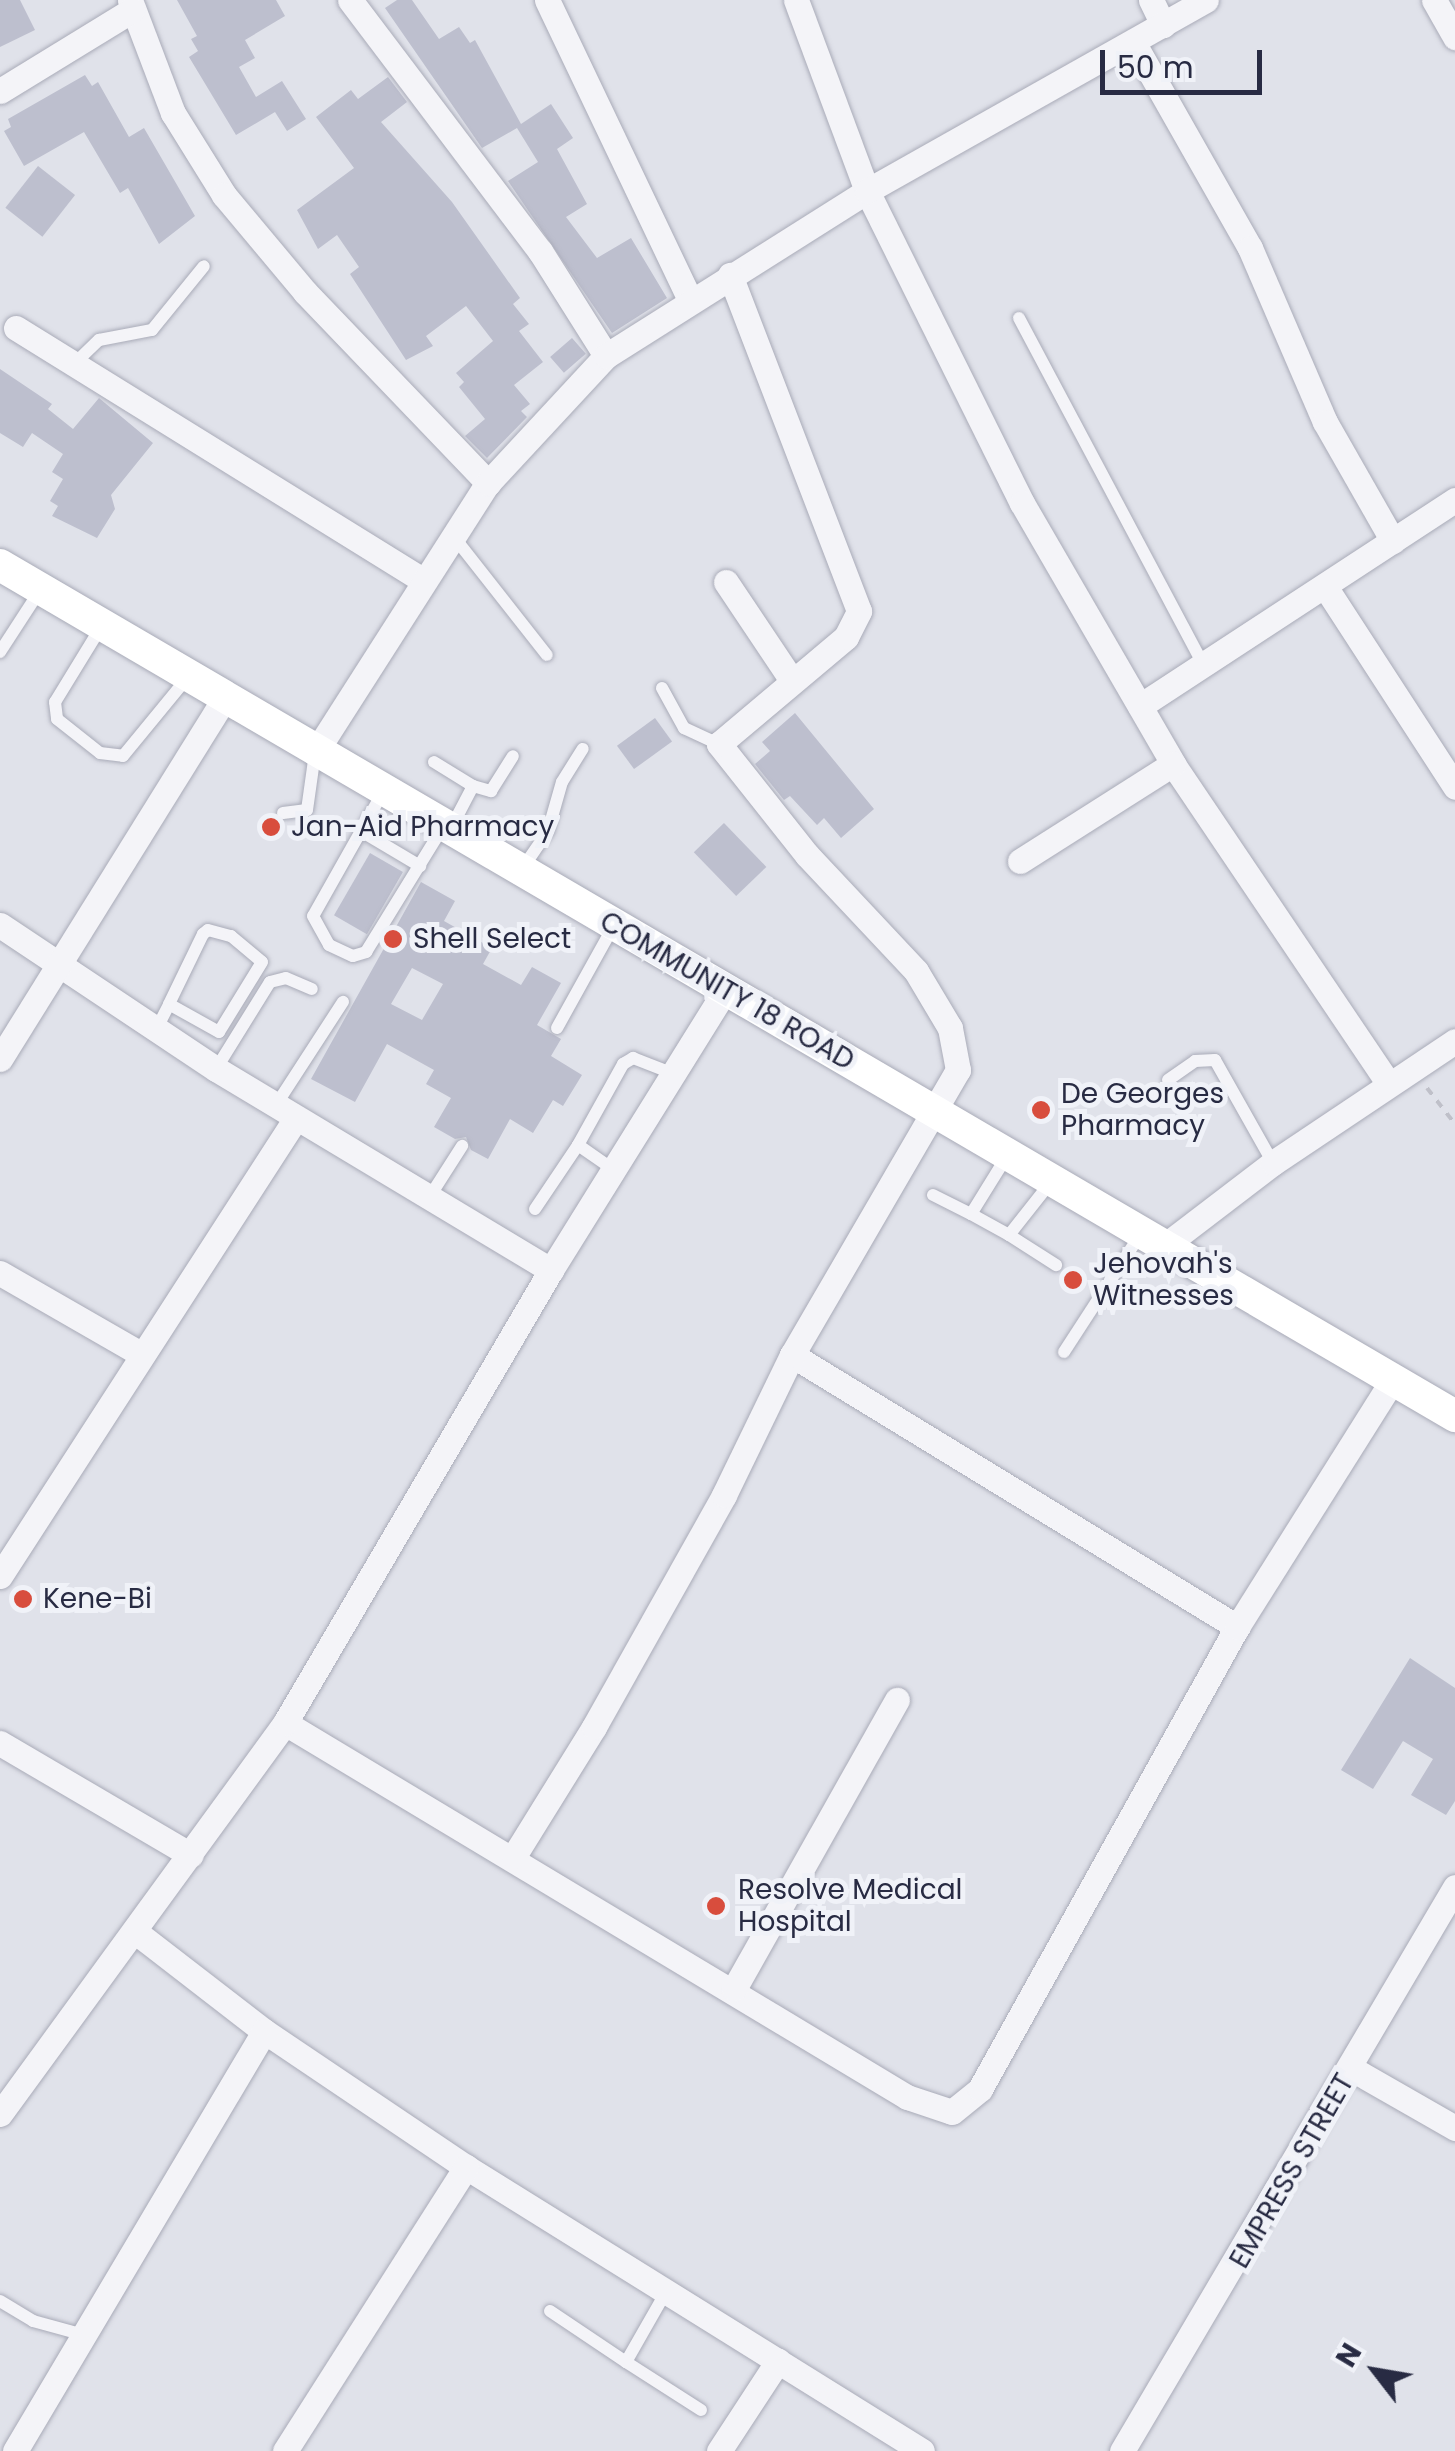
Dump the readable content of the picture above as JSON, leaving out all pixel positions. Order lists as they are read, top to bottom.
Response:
{
  "streets": {
    "main road": ["COMMUNITY 18 ROAD"],
    "street": ["EMPRESS STREET"]
  },
  "places": [
    "Jan-Aid Pharmacy",
    "Shell Select",
    "De Georges Pharmacy",
    "Jehovah's Witnesses",
    "Kene-Bi",
    "Resolve Medical Hospital"
  ],
  "scale_bar": "50 m",
  "north": "top left"
}
